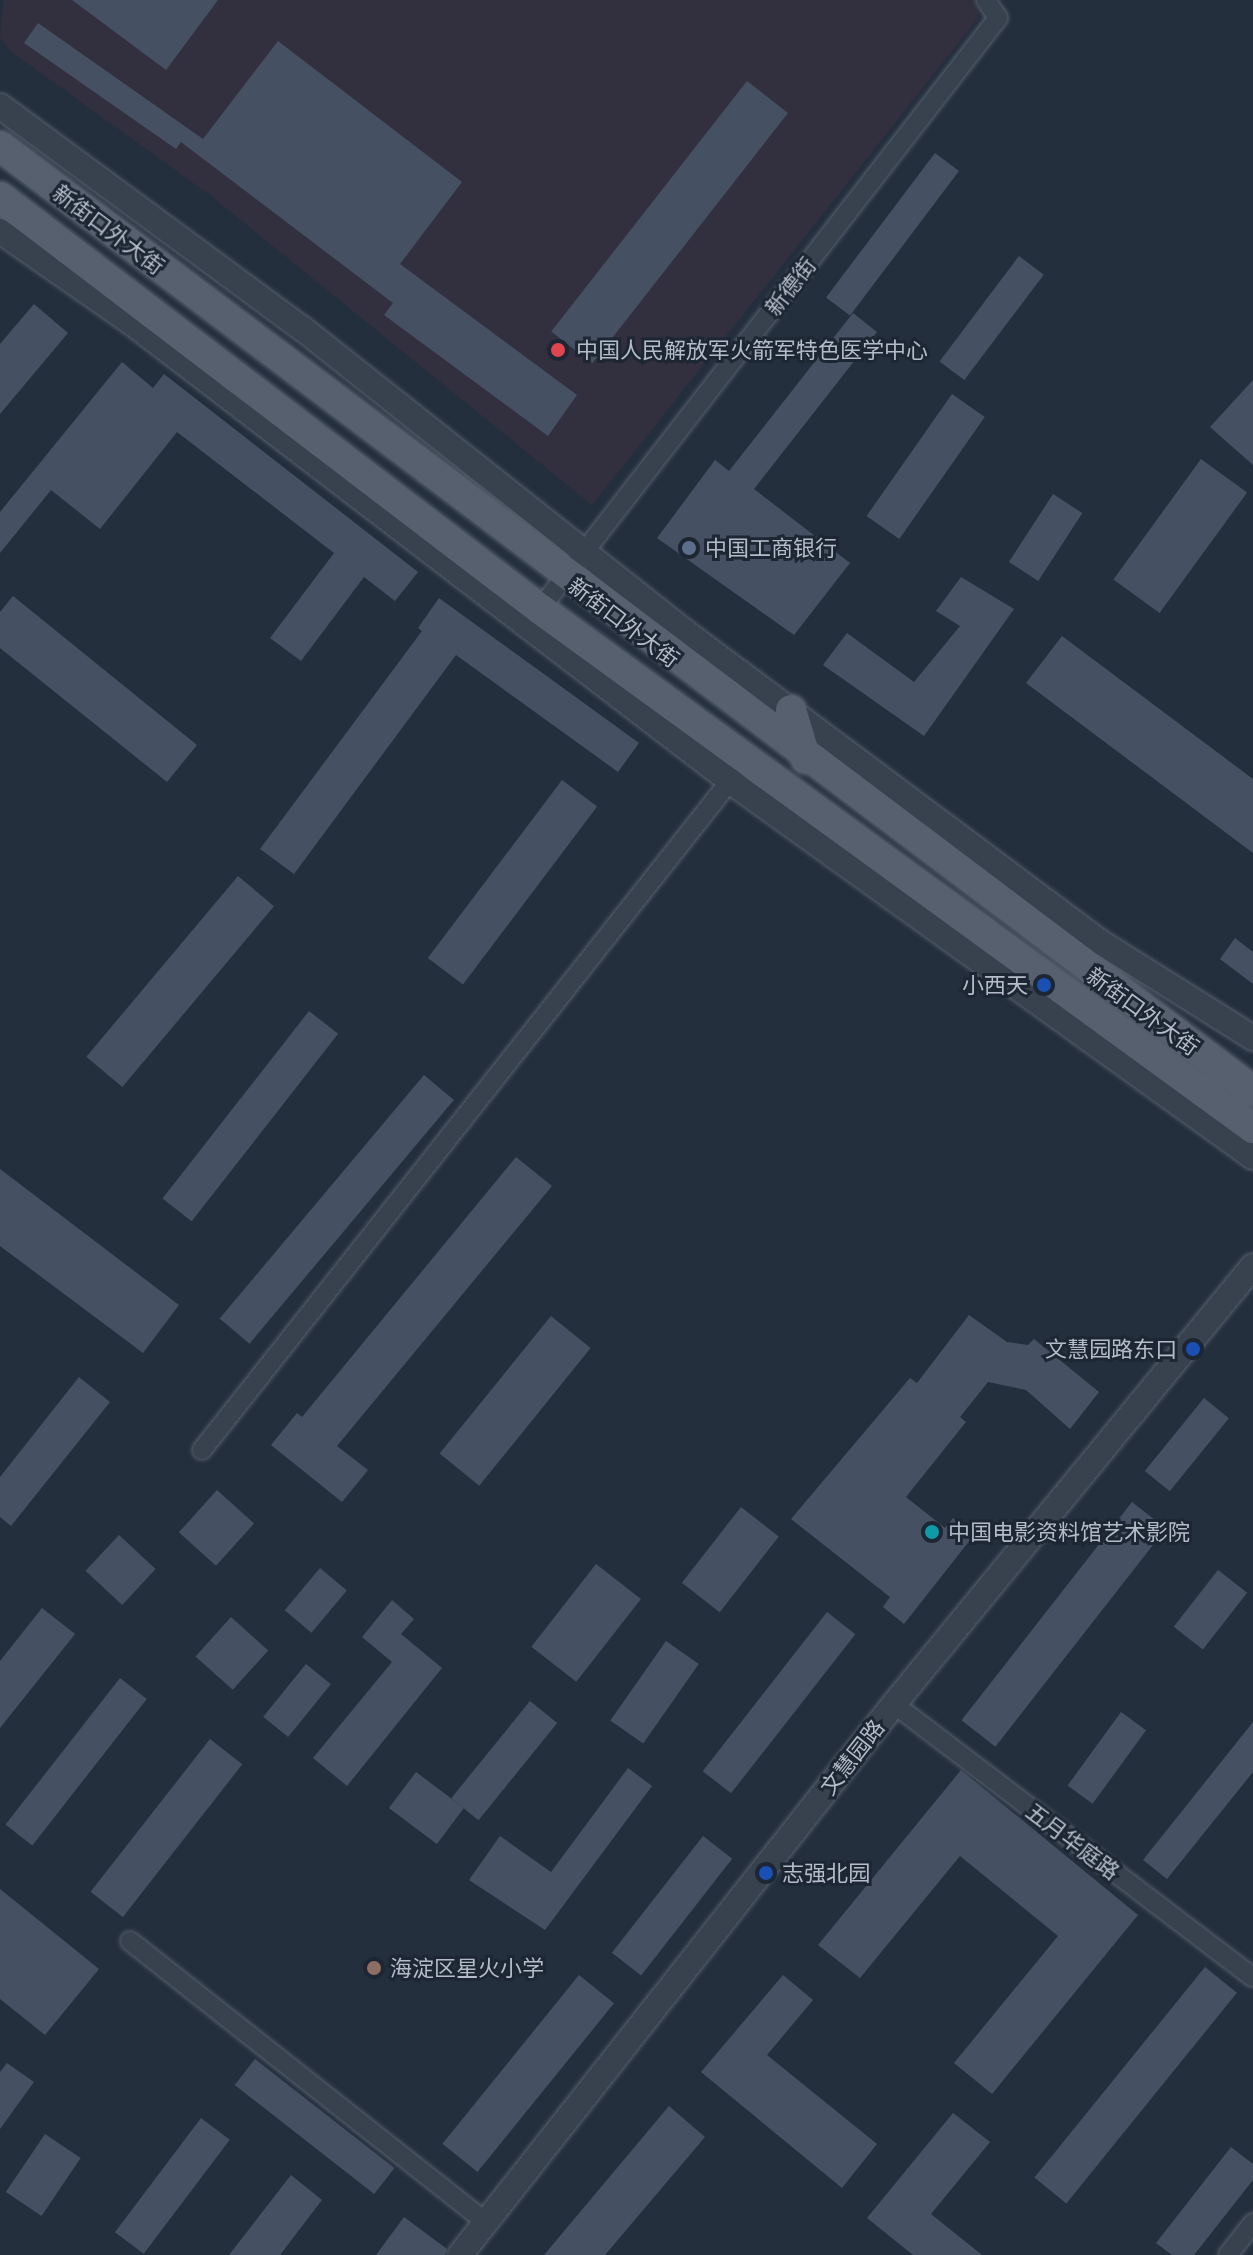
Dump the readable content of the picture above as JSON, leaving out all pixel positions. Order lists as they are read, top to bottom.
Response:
{
  "streets": {
    "main road": ["新街口外大街"],
    "street": ["新德街", "文慧园路", "五月华庭路"]
  },
  "crossings": [
    ["新街口外大街", "新德街"],
    ["文慧园路", "五月华庭路"]
  ],
  "places": [
    "中国人民解放军火箭军特色医学中心",
    "中国工商银行",
    "小西天",
    "文慧园路东口",
    "中国电影资料馆艺术影院",
    "志强北园",
    "海淀区星火小学"
  ]
}
